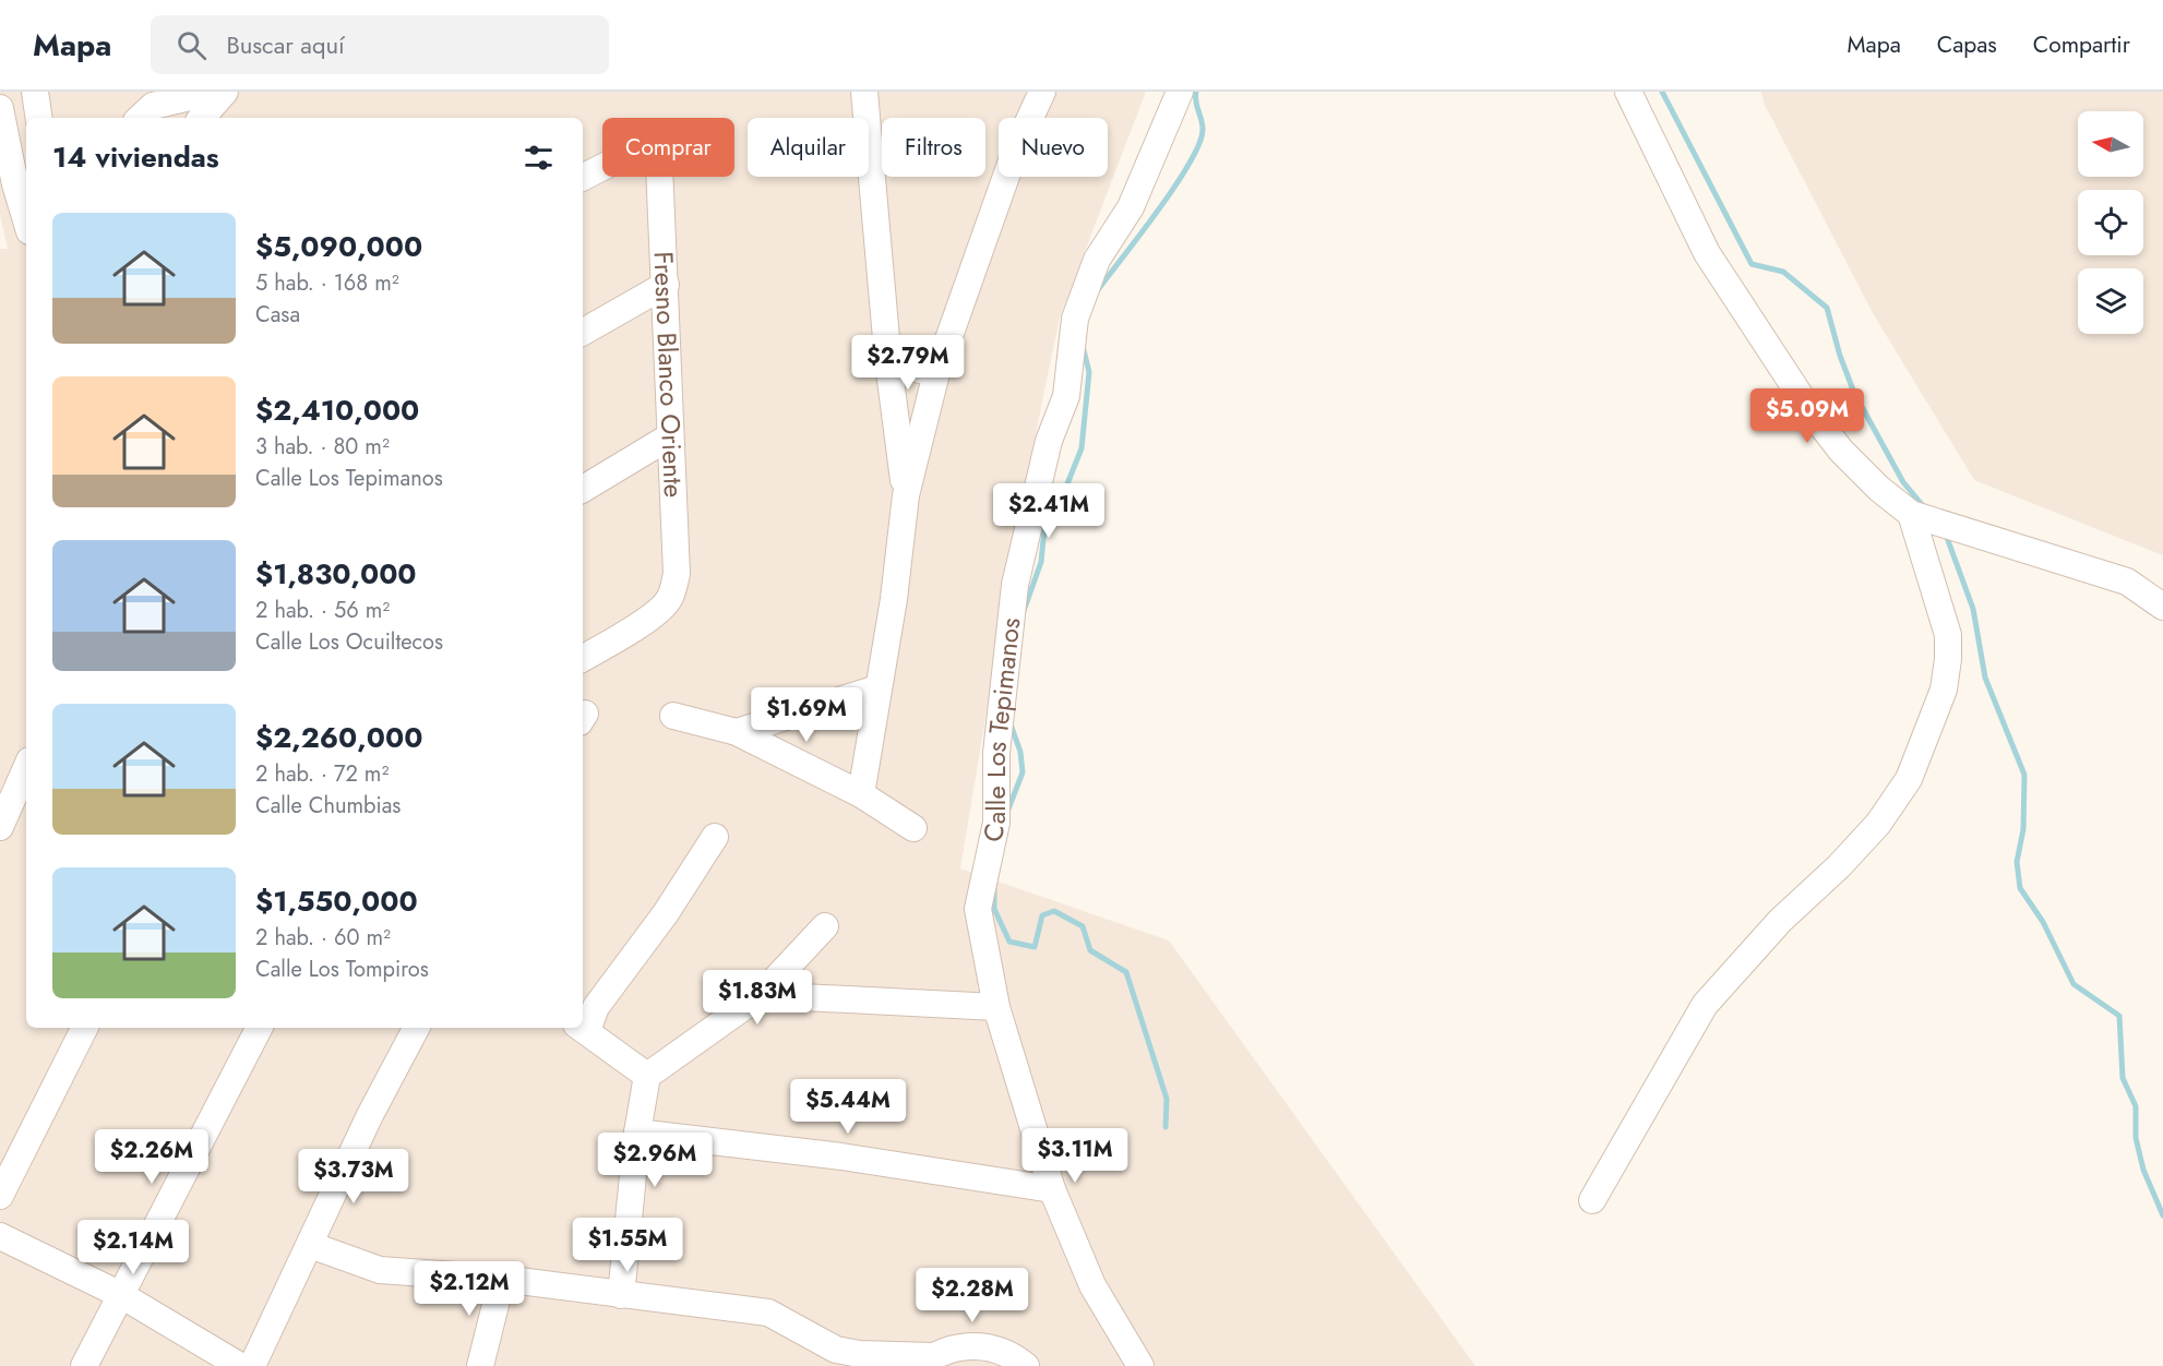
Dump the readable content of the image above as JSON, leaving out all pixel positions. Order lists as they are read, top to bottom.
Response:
{
  "streets": {
    "street": ["Fresno Blanco Oriente", "Calle Los Tepimanos"]
  },
  "north": "left",
  "page": {
    "header": "Mapa",
    "search": "Buscar aquí",
    "nav": ["Mapa", "Capas", "Compartir"],
    "chip": [
      "Comprar",
      "Alquilar",
      "Filtros",
      "Nuevo"
    ],
    "heading": "14 viviendas",
    "list": [
      {
        "name": "$5,090,000",
        "note": "5 hab. · 168 m² · Casa"
      },
      {
        "name": "$2,410,000",
        "note": "3 hab. · 80 m² · Calle Los Tepimanos"
      },
      {
        "name": "$1,830,000",
        "note": "2 hab. · 56 m² · Calle Los Ocuiltecos"
      },
      {
        "name": "$2,260,000",
        "note": "2 hab. · 72 m² · Calle Chumbias"
      },
      {
        "name": "$1,550,000",
        "note": "2 hab. · 60 m² · Calle Los Tompiros"
      }
    ],
    "price": [
      "$2.79M",
      "$5.09M",
      "$2.41M",
      "$1.69M",
      "$1.83M",
      "$5.44M",
      "$3.11M",
      "$2.26M",
      "$2.96M",
      "$3.73M",
      "$1.55M",
      "$2.14M",
      "$2.12M",
      "$2.28M"
    ]
  }
}
